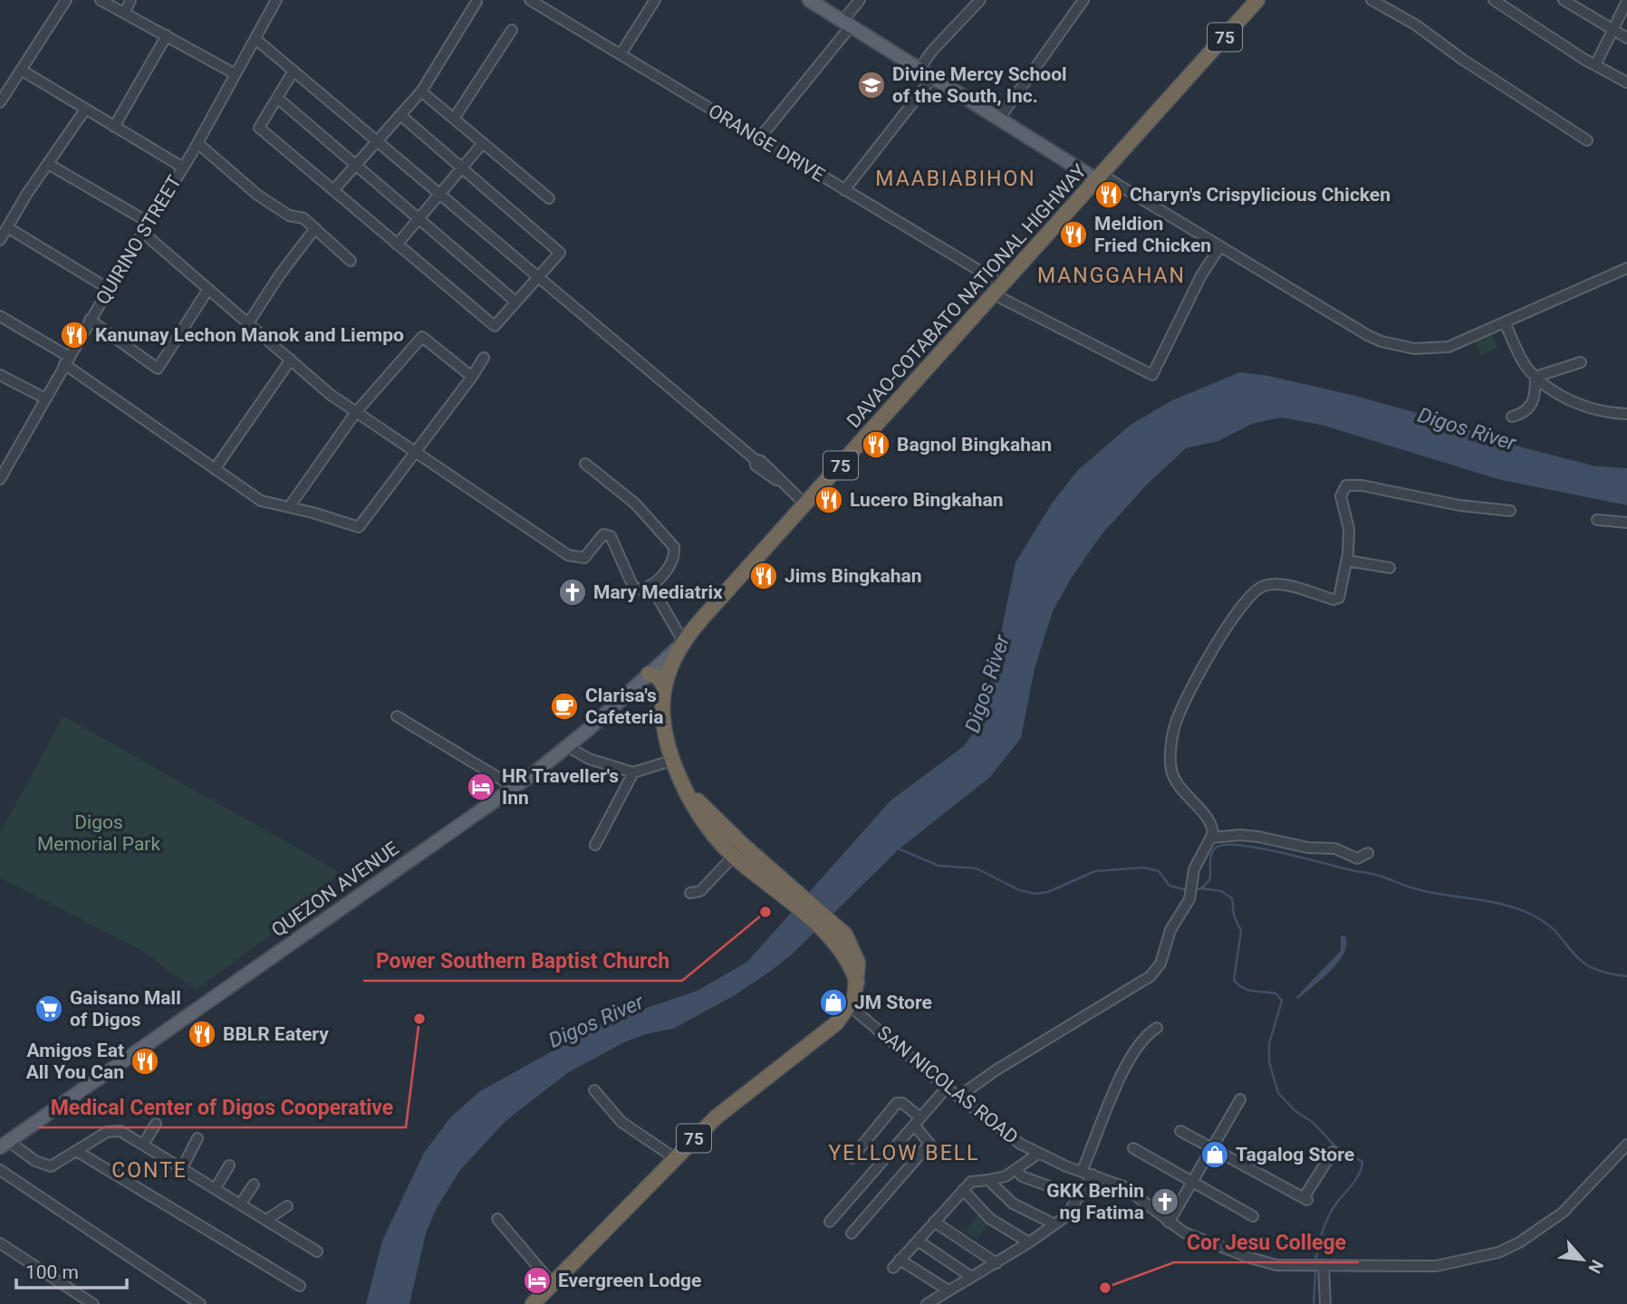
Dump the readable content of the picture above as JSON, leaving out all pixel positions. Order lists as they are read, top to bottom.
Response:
{
  "streets": {
    "highway": ["75", "DAVAO-COTABATO NATIONAL HIGHWAY"],
    "main road": ["QUEZON AVENUE"],
    "street": ["ORANGE DRIVE", "QUIRINO STREET", "SAN NICOLAS ROAD"]
  },
  "crossings": [
    ["75", "DAVAO-COTABATO NATIONAL HIGHWAY"],
    ["75", "QUEZON AVENUE"],
    ["75", "SAN NICOLAS ROAD"],
    ["ORANGE DRIVE", "DAVAO-COTABATO NATIONAL HIGHWAY"],
    ["DAVAO-COTABATO NATIONAL HIGHWAY", "QUEZON AVENUE"]
  ],
  "districts": [
    "MAABIABIHON",
    "MANGGAHAN",
    "YELLOW BELL",
    "CONTE"
  ],
  "water": ["Digos River"],
  "parks": ["Digos Memorial Park"],
  "places": {
    "school or university": ["Divine Mercy School of the South, Inc."],
    "restaurant": [
      "Charyn's Crispylicious Chicken",
      "Meldion Fried Chicken",
      "Kanunay Lechon Manok and Liempo",
      "Bagnol Bingkahan",
      "Lucero Bingkahan",
      "Jims Bingkahan",
      "BBLR Eatery",
      "Amigos Eat All You Can"
    ],
    "church": ["Mary Mediatrix", "GKK Berhin ng Fatima"],
    "cafe": ["Clarisa's Cafeteria"],
    "hotel": ["HR Traveller's Inn", "Evergreen Lodge"],
    "other": ["Power Southern Baptist Church", "Medical Center of Digos Cooperative", "Cor Jesu College"],
    "shop": ["JM Store", "Tagalog Store"],
    "supermarket": ["Gaisano Mall of Digos"]
  },
  "scale_bar": "100 m",
  "north": "bottom right"
}
